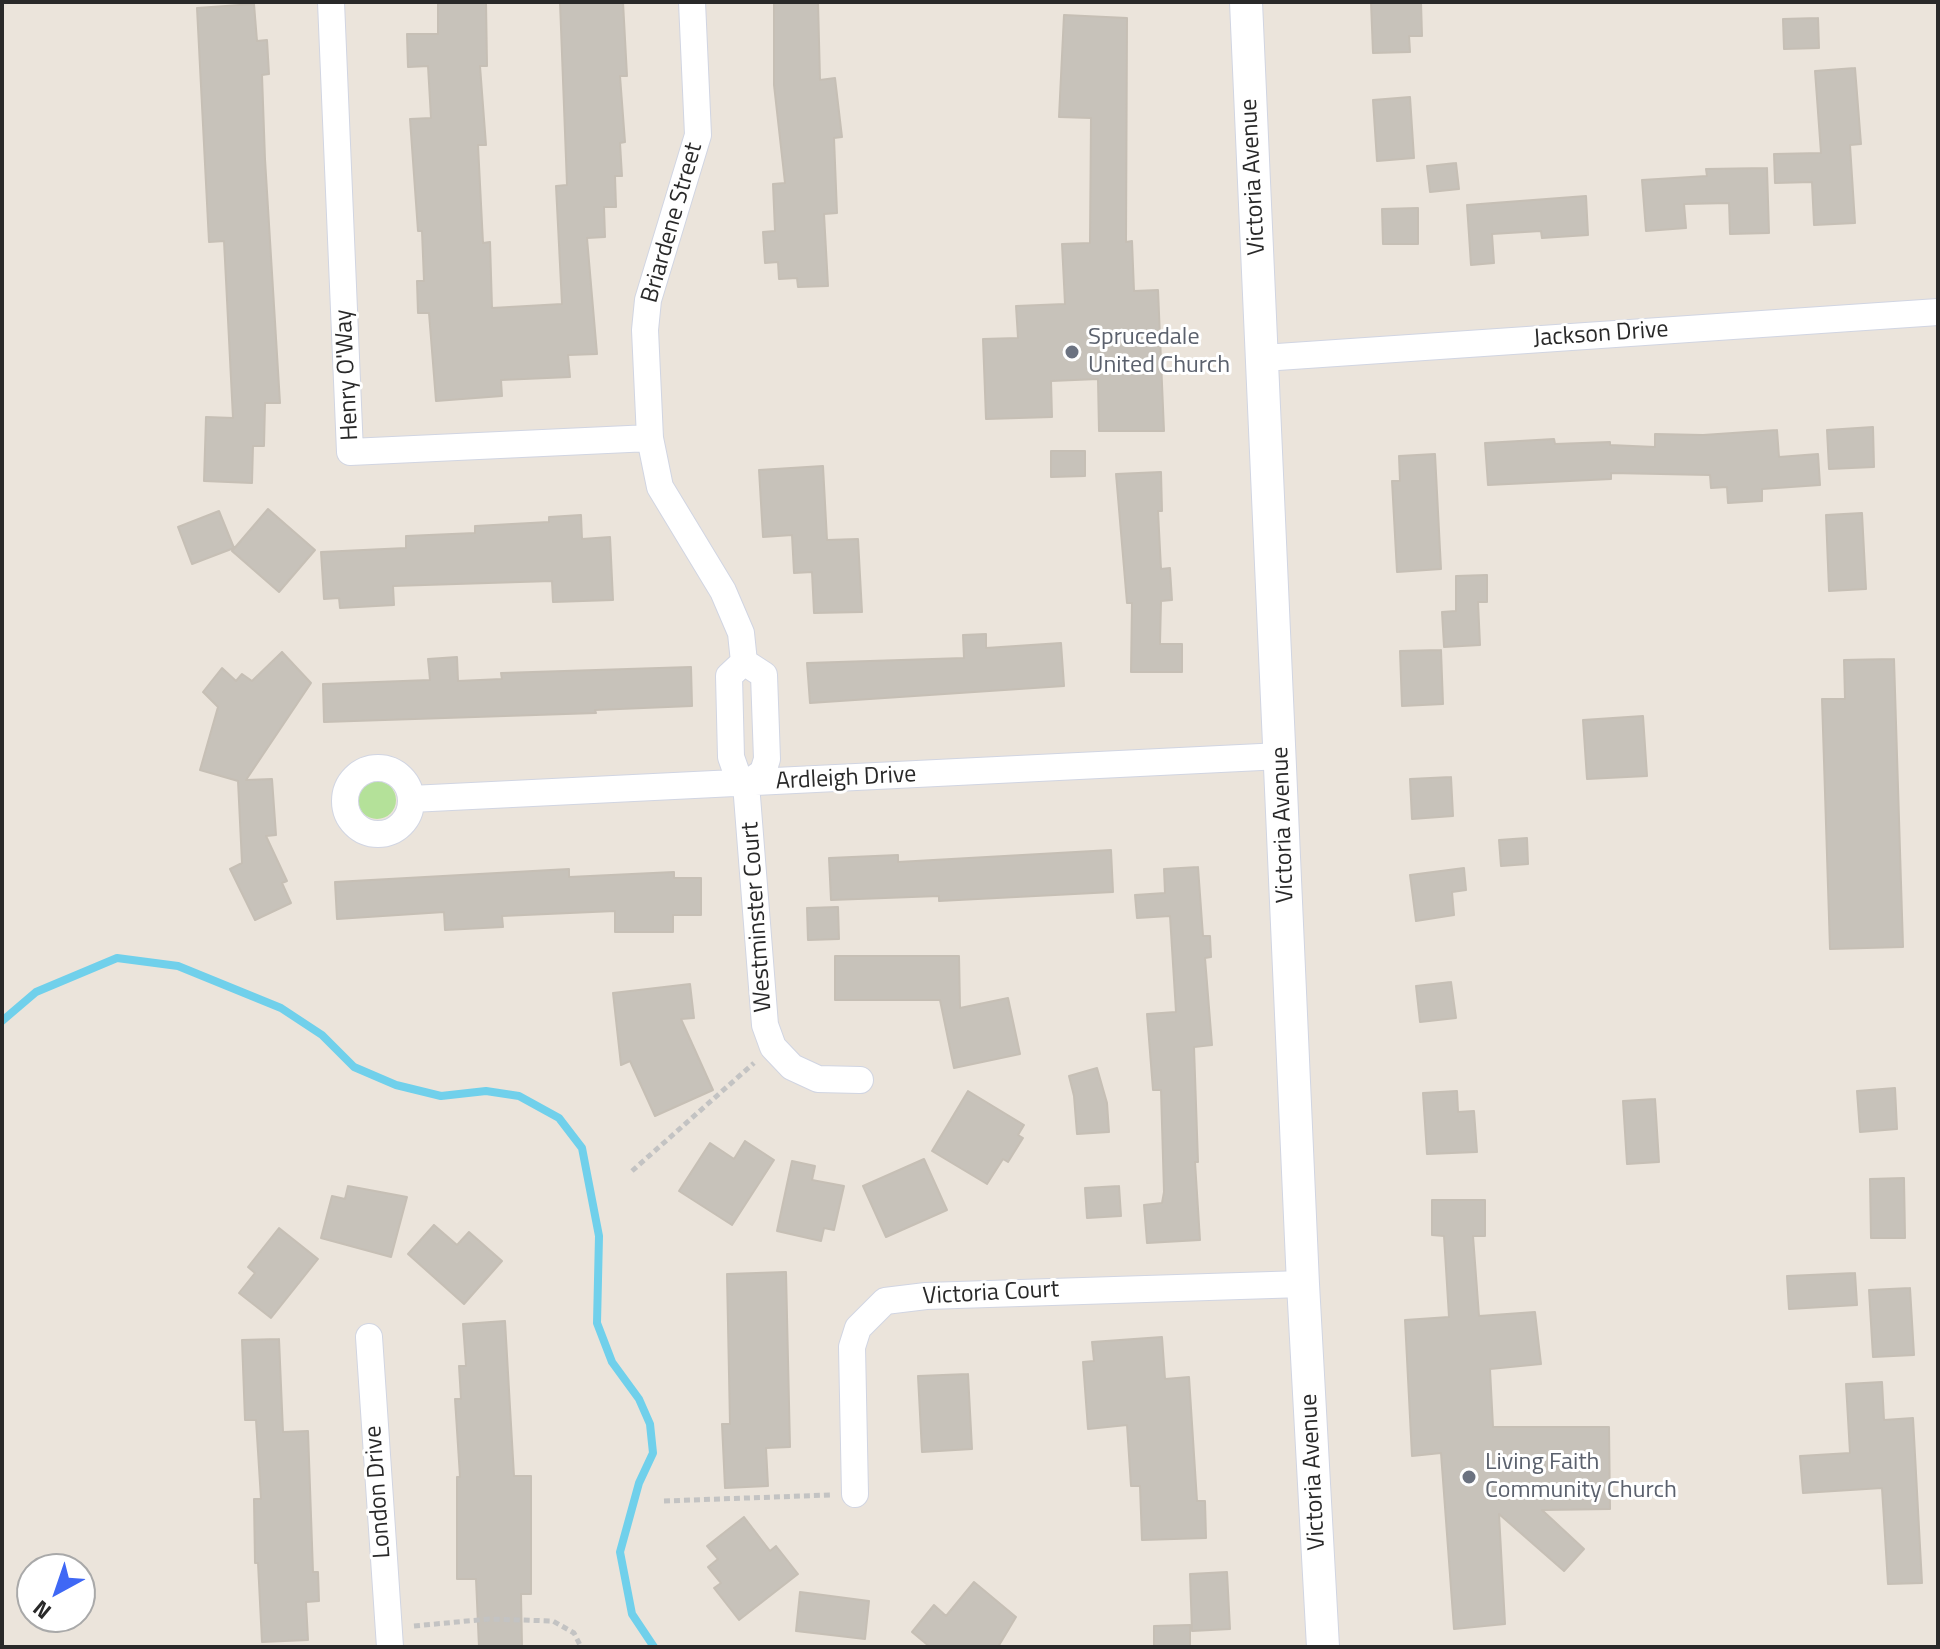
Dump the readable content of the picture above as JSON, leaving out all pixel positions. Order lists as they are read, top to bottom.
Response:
{
  "streets": {
    "street": [
      "Victoria Avenue",
      "Briardene Street",
      "Jackson Drive",
      "Henry O'Way",
      "Ardleigh Drive",
      "Westminster Court",
      "Victoria Court",
      "London Drive"
    ]
  },
  "crossings": [
    ["Victoria Avenue", "Jackson Drive"],
    ["Victoria Avenue", "Ardleigh Drive"],
    ["Victoria Avenue", "Victoria Court"],
    ["Briardene Street", "Henry O'Way"],
    ["Briardene Street", "Ardleigh Drive"],
    ["Briardene Street", "Westminster Court"],
    ["Ardleigh Drive", "Westminster Court"]
  ],
  "places": ["Sprucedale United Church", "Living Faith Community Church"],
  "north": "bottom left"
}
